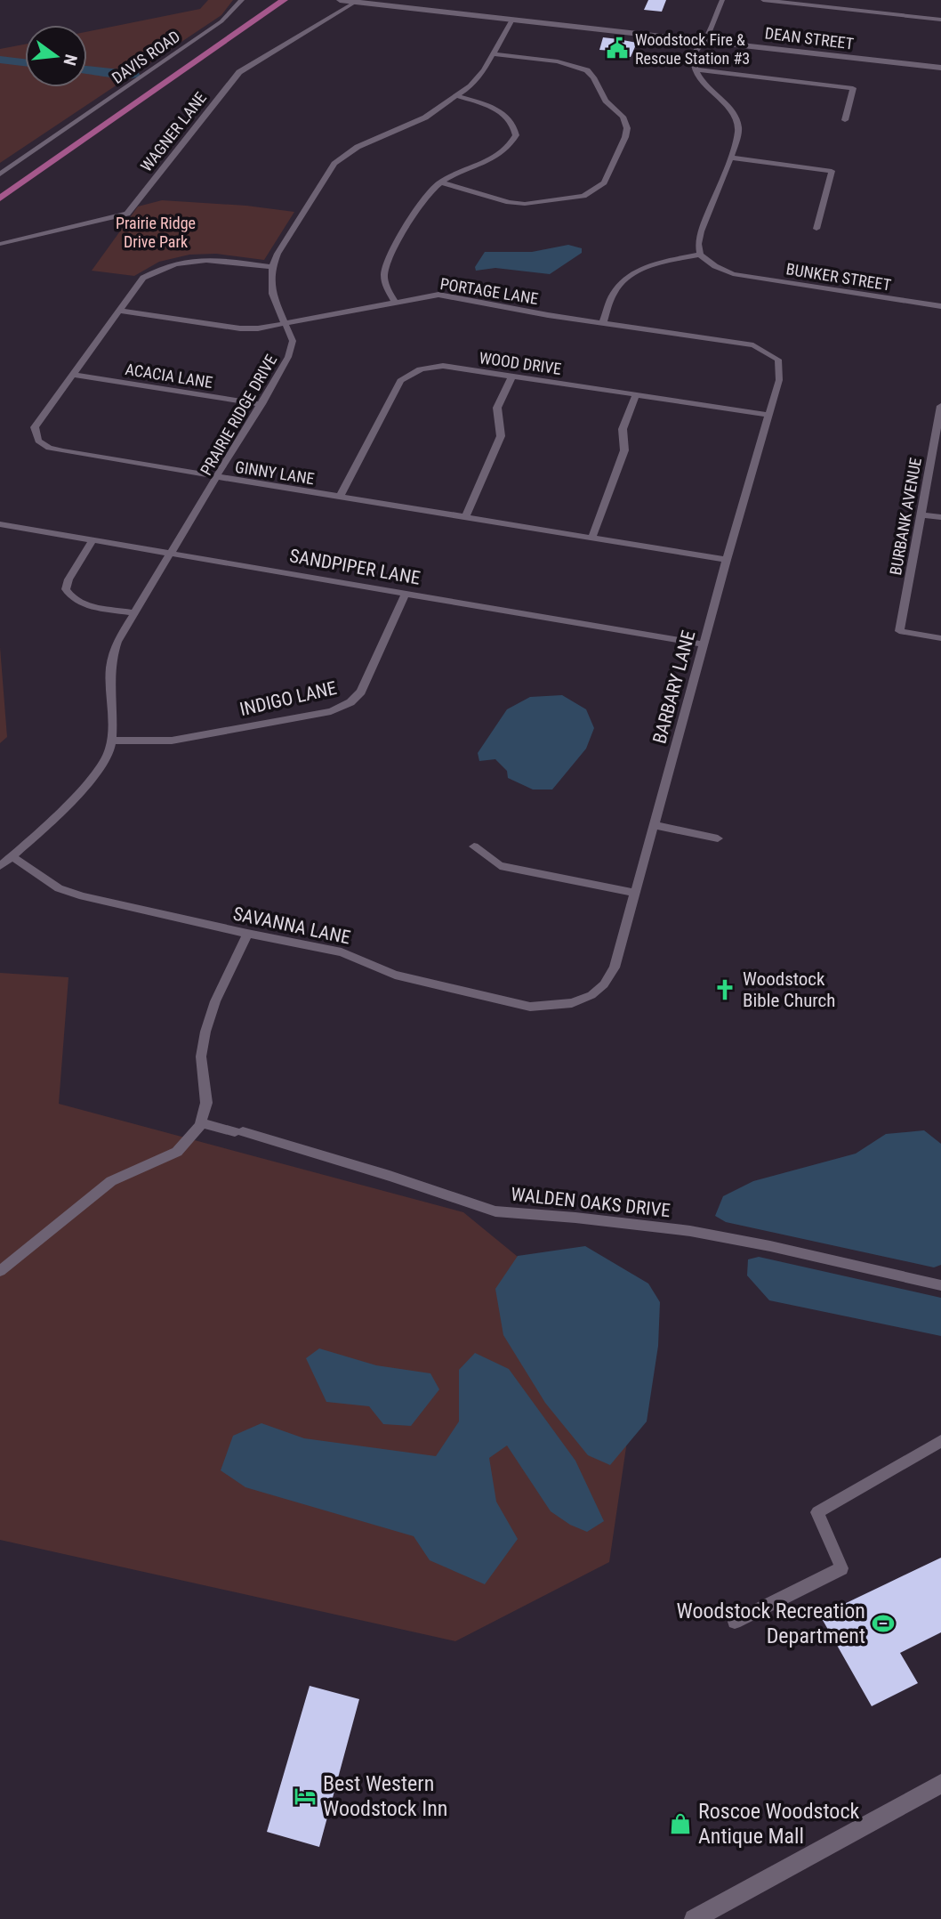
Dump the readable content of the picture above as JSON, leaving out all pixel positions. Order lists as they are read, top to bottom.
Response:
{
  "streets": {
    "street": [
      "DEAN STREET",
      "DAVIS ROAD",
      "WAGNER LANE",
      "BUNKER STREET",
      "PORTAGE LANE",
      "WOOD DRIVE",
      "ACACIA LANE",
      "PRAIRIE RIDGE DRIVE",
      "GINNY LANE",
      "BURBANK AVENUE",
      "SANDPIPER LANE",
      "BARBARY LANE",
      "INDIGO LANE",
      "SAVANNA LANE",
      "WALDEN OAKS DRIVE"
    ]
  },
  "crossings": [
    ["DEAN STREET", "WAGNER LANE"],
    ["PORTAGE LANE", "PRAIRIE RIDGE DRIVE"],
    ["PORTAGE LANE", "GINNY LANE"],
    ["PORTAGE LANE", "BARBARY LANE"],
    ["WOOD DRIVE", "GINNY LANE"],
    ["WOOD DRIVE", "BARBARY LANE"],
    ["ACACIA LANE", "PRAIRIE RIDGE DRIVE"],
    ["ACACIA LANE", "GINNY LANE"],
    ["PRAIRIE RIDGE DRIVE", "GINNY LANE"],
    ["PRAIRIE RIDGE DRIVE", "SANDPIPER LANE"],
    ["PRAIRIE RIDGE DRIVE", "INDIGO LANE"],
    ["PRAIRIE RIDGE DRIVE", "SAVANNA LANE"],
    ["GINNY LANE", "BARBARY LANE"],
    ["SANDPIPER LANE", "BARBARY LANE"],
    ["SANDPIPER LANE", "INDIGO LANE"],
    ["BARBARY LANE", "SAVANNA LANE"]
  ],
  "parks": ["Prairie Ridge Drive Park"],
  "places": {
    "public building": ["Woodstock Fire & Rescue Station #3"],
    "church": ["Woodstock Bible Church"],
    "sports": ["Woodstock Recreation Department"],
    "hotel": ["Best Western Woodstock Inn"],
    "shop": ["Roscoe Woodstock Antique Mall"]
  },
  "north": "right"
}
